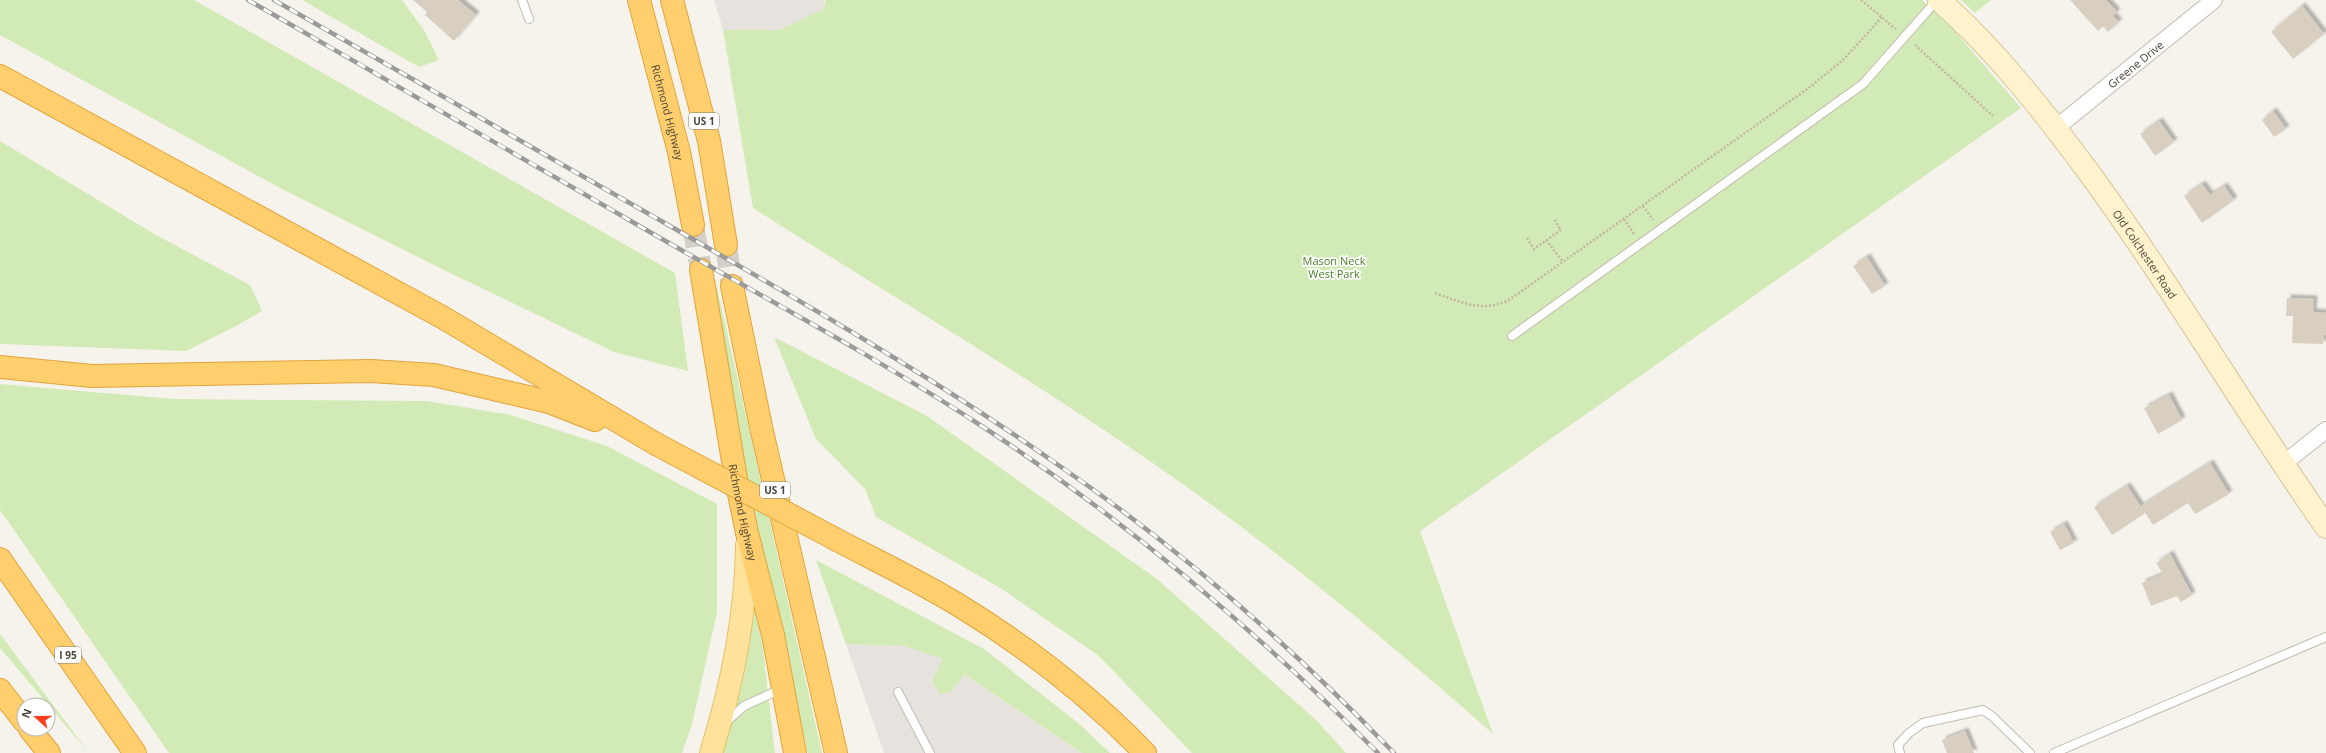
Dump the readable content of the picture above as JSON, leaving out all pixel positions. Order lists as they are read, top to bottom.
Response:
{
  "streets": {
    "highway": ["Richmond Highway", "US 1", "I 95"],
    "street": ["Greene Drive", "Old Colchester Road"]
  },
  "crossings": [
    ["Greene Drive", "Old Colchester Road"]
  ],
  "parks": ["Mason Neck West Park"],
  "north": "left"
}
